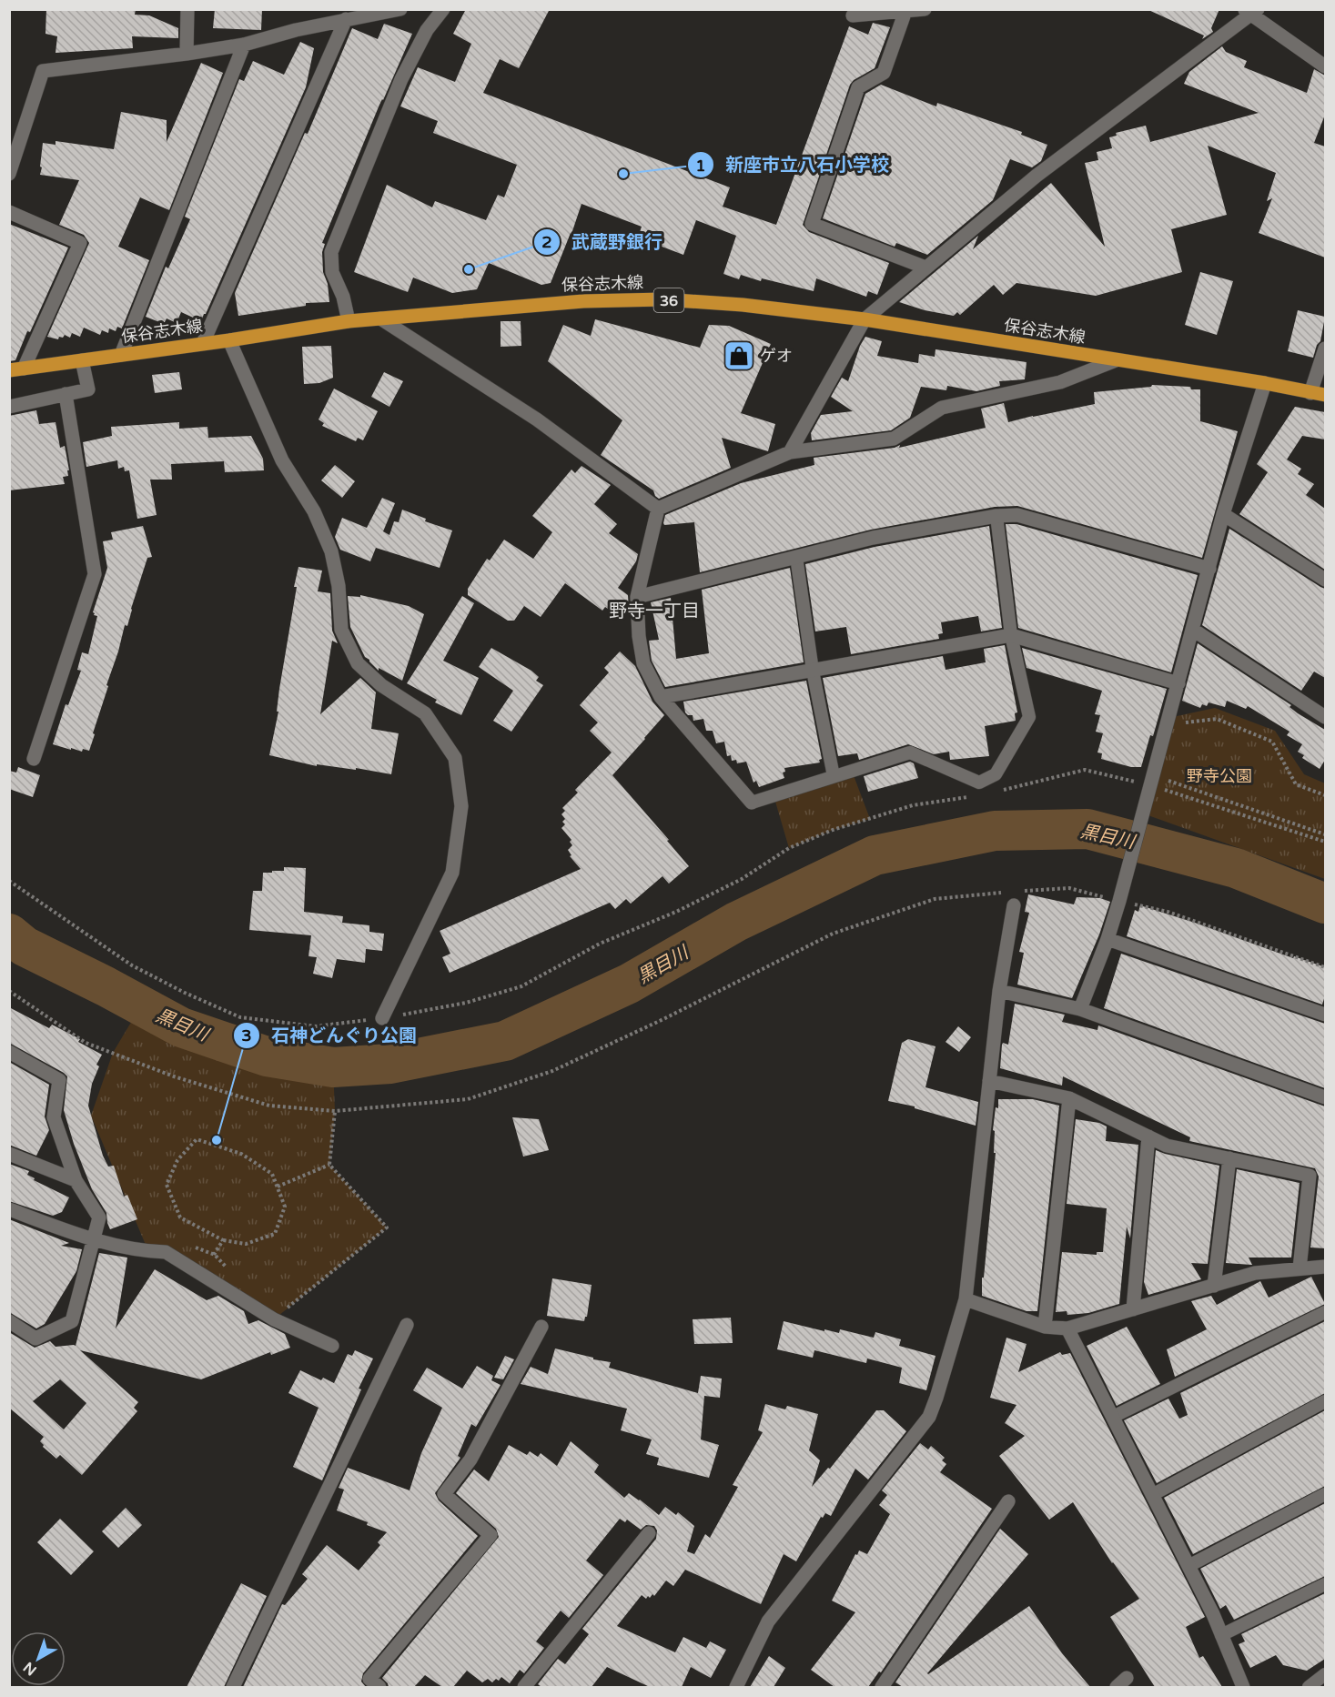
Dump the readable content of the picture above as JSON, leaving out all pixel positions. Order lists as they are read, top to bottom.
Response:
{
  "streets": {
    "main road": ["保谷志木線", "36"]
  },
  "districts": ["野寺一丁目"],
  "water": ["黒目川"],
  "parks": ["野寺公園"],
  "places": {
    "other": ["新座市立八石小学校", "武蔵野銀行", "石神どんぐり公園"],
    "shop": ["ゲオ"]
  },
  "north": "bottom left"
}
